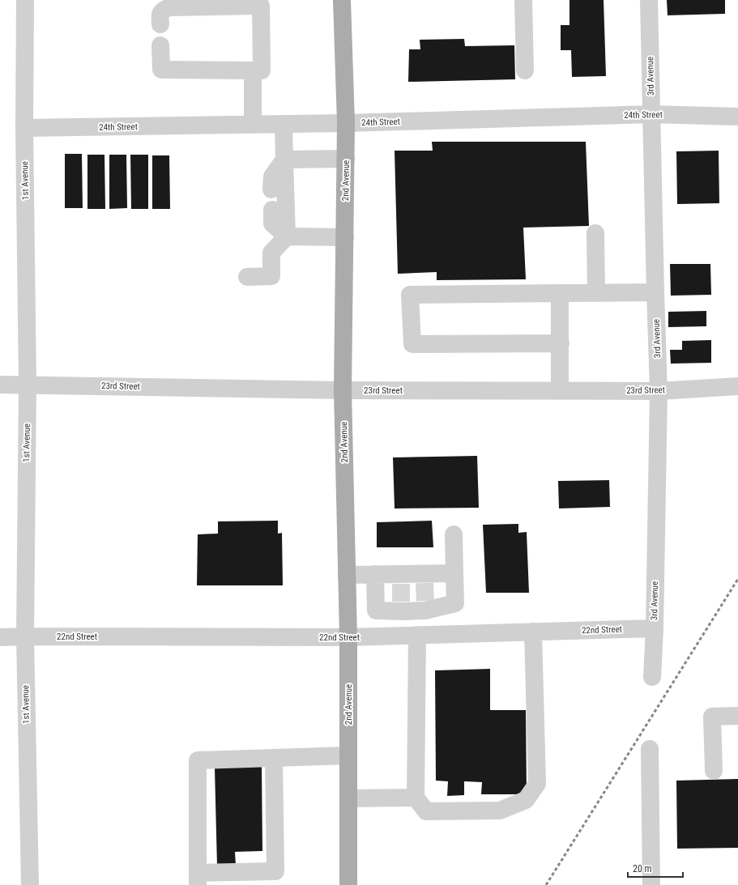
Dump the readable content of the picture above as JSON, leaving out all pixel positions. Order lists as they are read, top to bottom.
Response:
{
  "streets": {
    "main road": ["2nd Avenue"],
    "street": [
      "3rd Avenue",
      "24th Street",
      "1st Avenue",
      "23rd Street",
      "22nd Street"
    ]
  },
  "crossings": [
    ["3rd Avenue", "24th Street"],
    ["3rd Avenue", "23rd Street"],
    ["3rd Avenue", "22nd Street"],
    ["24th Street", "1st Avenue"],
    ["24th Street", "2nd Avenue"],
    ["1st Avenue", "23rd Street"],
    ["1st Avenue", "22nd Street"],
    ["2nd Avenue", "23rd Street"],
    ["2nd Avenue", "22nd Street"]
  ],
  "scale_bar": "20 m"
}
